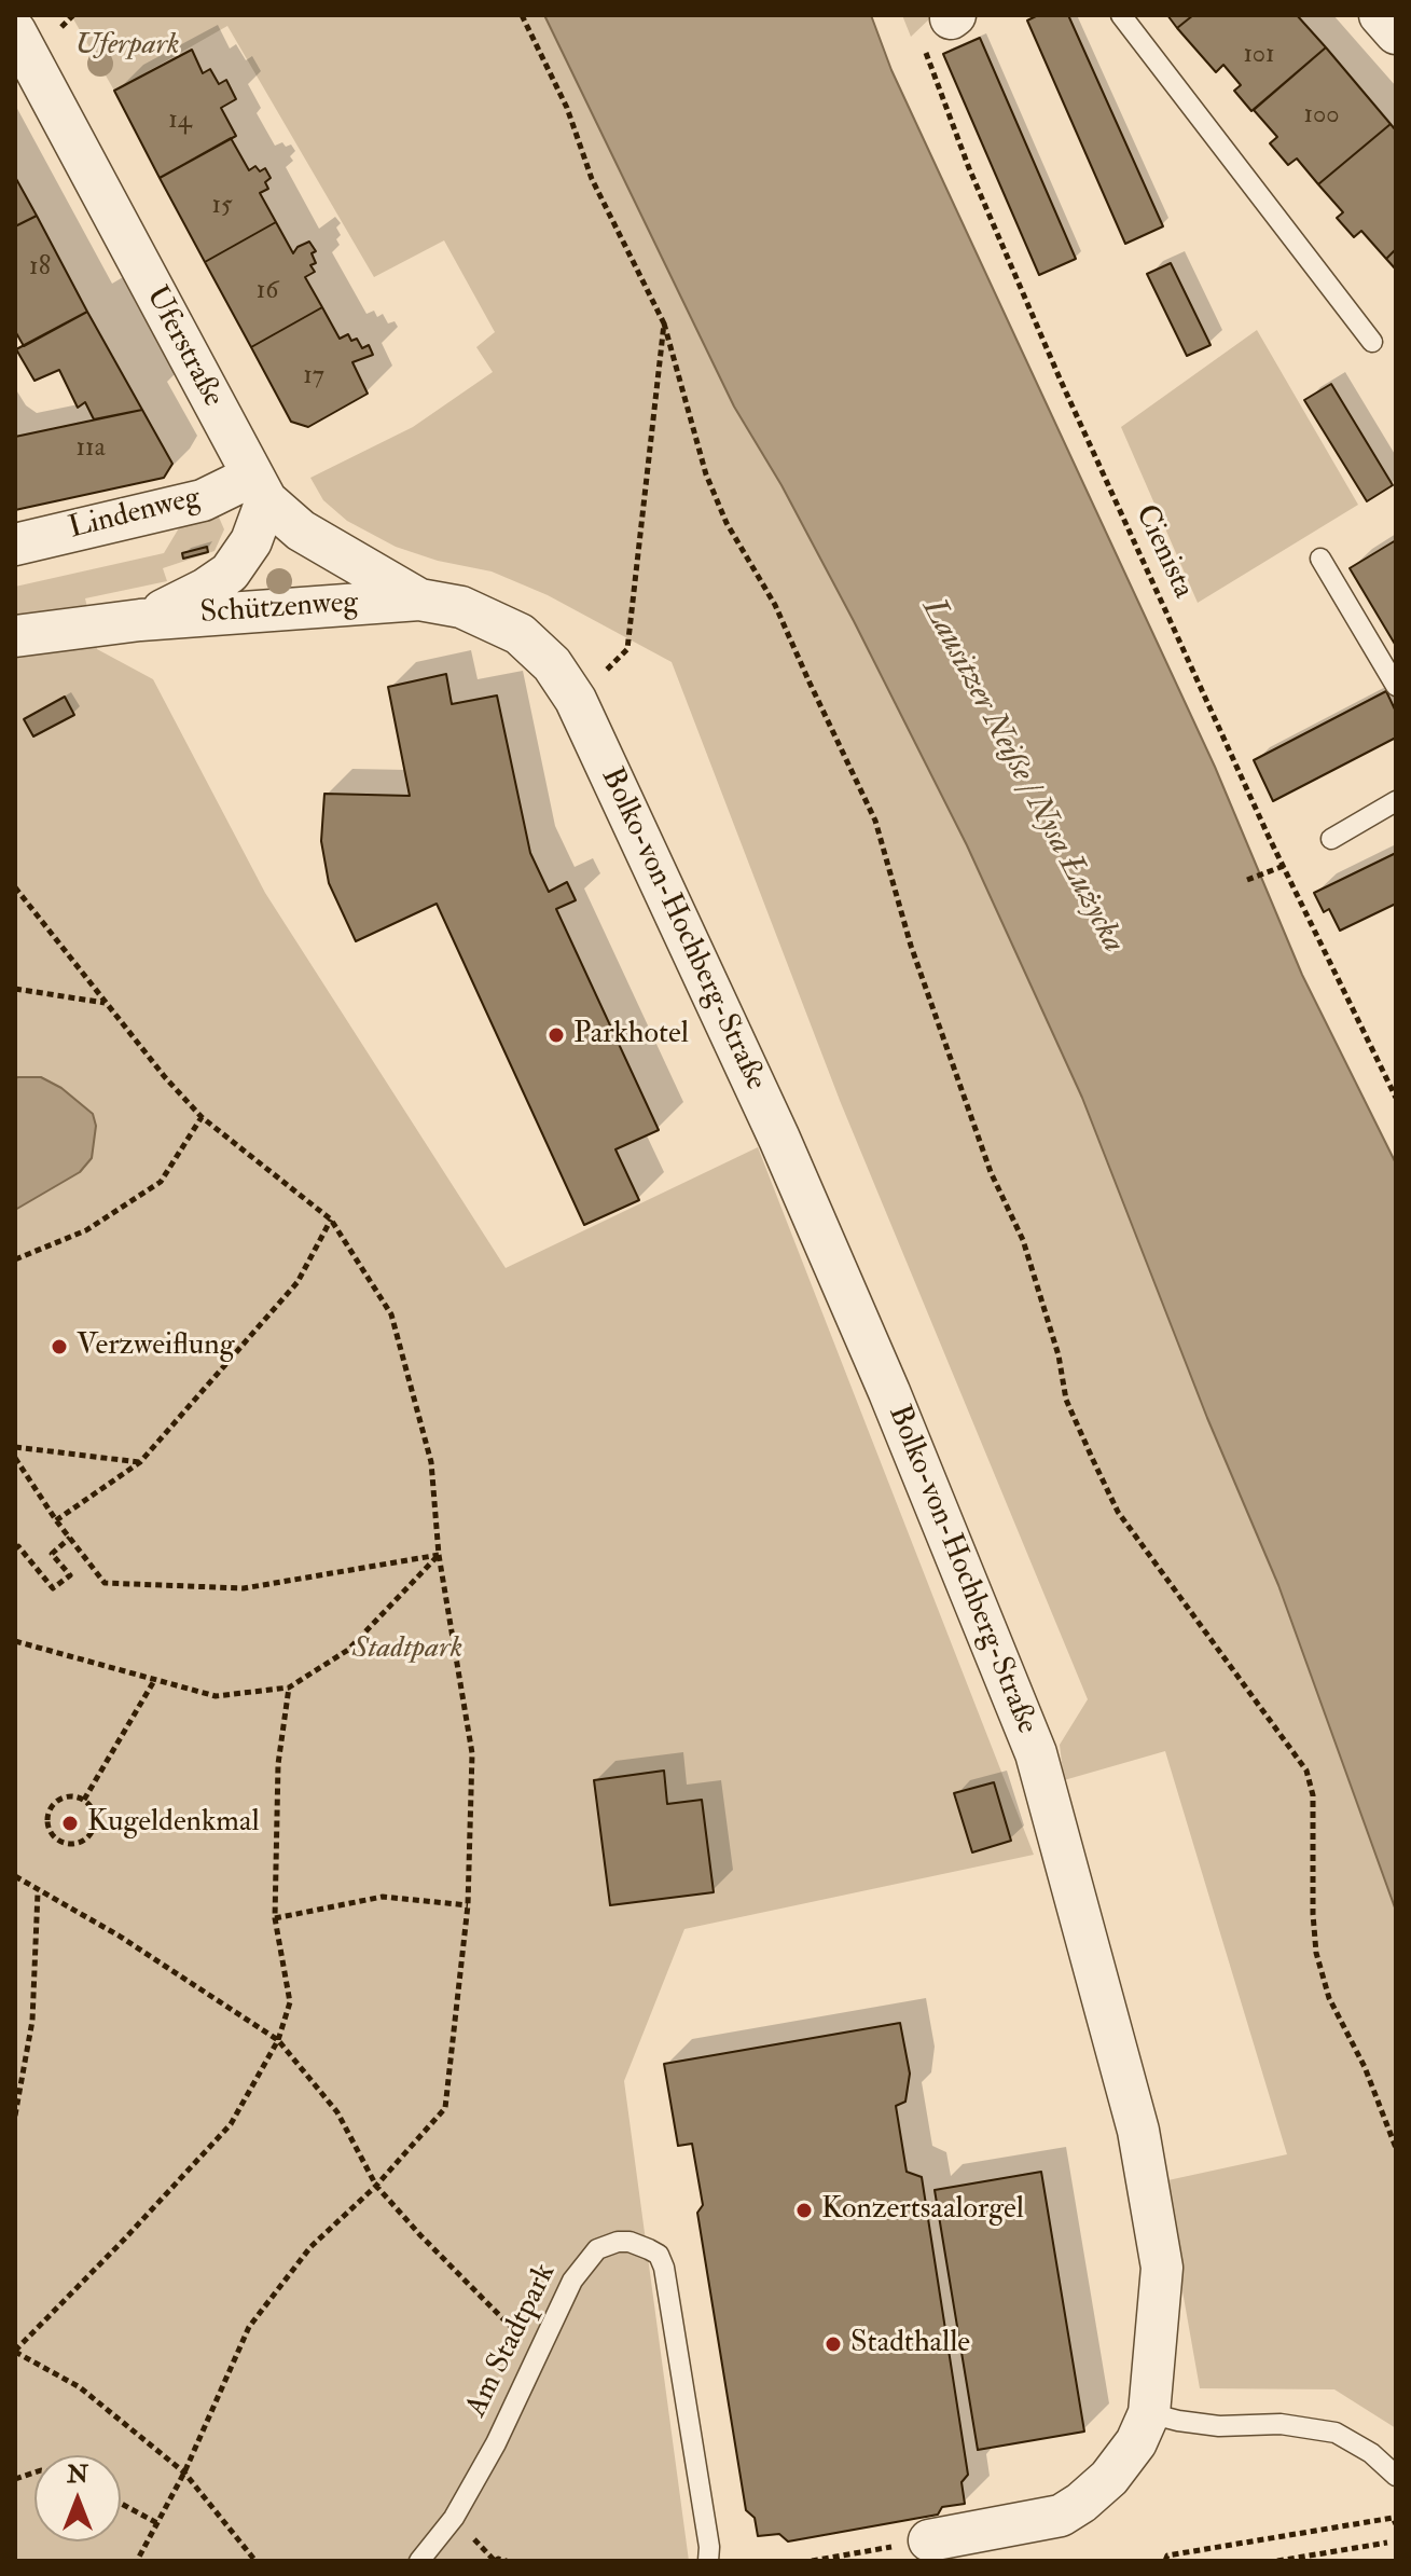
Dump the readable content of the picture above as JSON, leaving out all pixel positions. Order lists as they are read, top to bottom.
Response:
{
  "streets": {
    "street": [
      "Uferstraße",
      "Lindenweg",
      "Schützenweg",
      "Bolko-von-Hochberg-Straße"
    ],
    "lane": ["Am Stadtpark"],
    "path": ["Cienista"]
  },
  "crossings": [
    ["Uferstraße", "Lindenweg"],
    ["Uferstraße", "Schützenweg"],
    ["Uferstraße", "Bolko-von-Hochberg-Straße"],
    ["Lindenweg", "Schützenweg"],
    ["Schützenweg", "Bolko-von-Hochberg-Straße"]
  ],
  "water": ["Lausitzer Neiße / Nysa Łużycka"],
  "parks": ["Uferpark", "Stadtpark"],
  "places": [
    "Parkhotel",
    "Verzweiflung",
    "Kugeldenkmal",
    "Konzertsaalorgel",
    "Stadthalle"
  ],
  "house_numbers": [
    "101",
    "100",
    "14",
    "15",
    "18",
    "16",
    "17",
    "11a"
  ],
  "north": "top"
}
